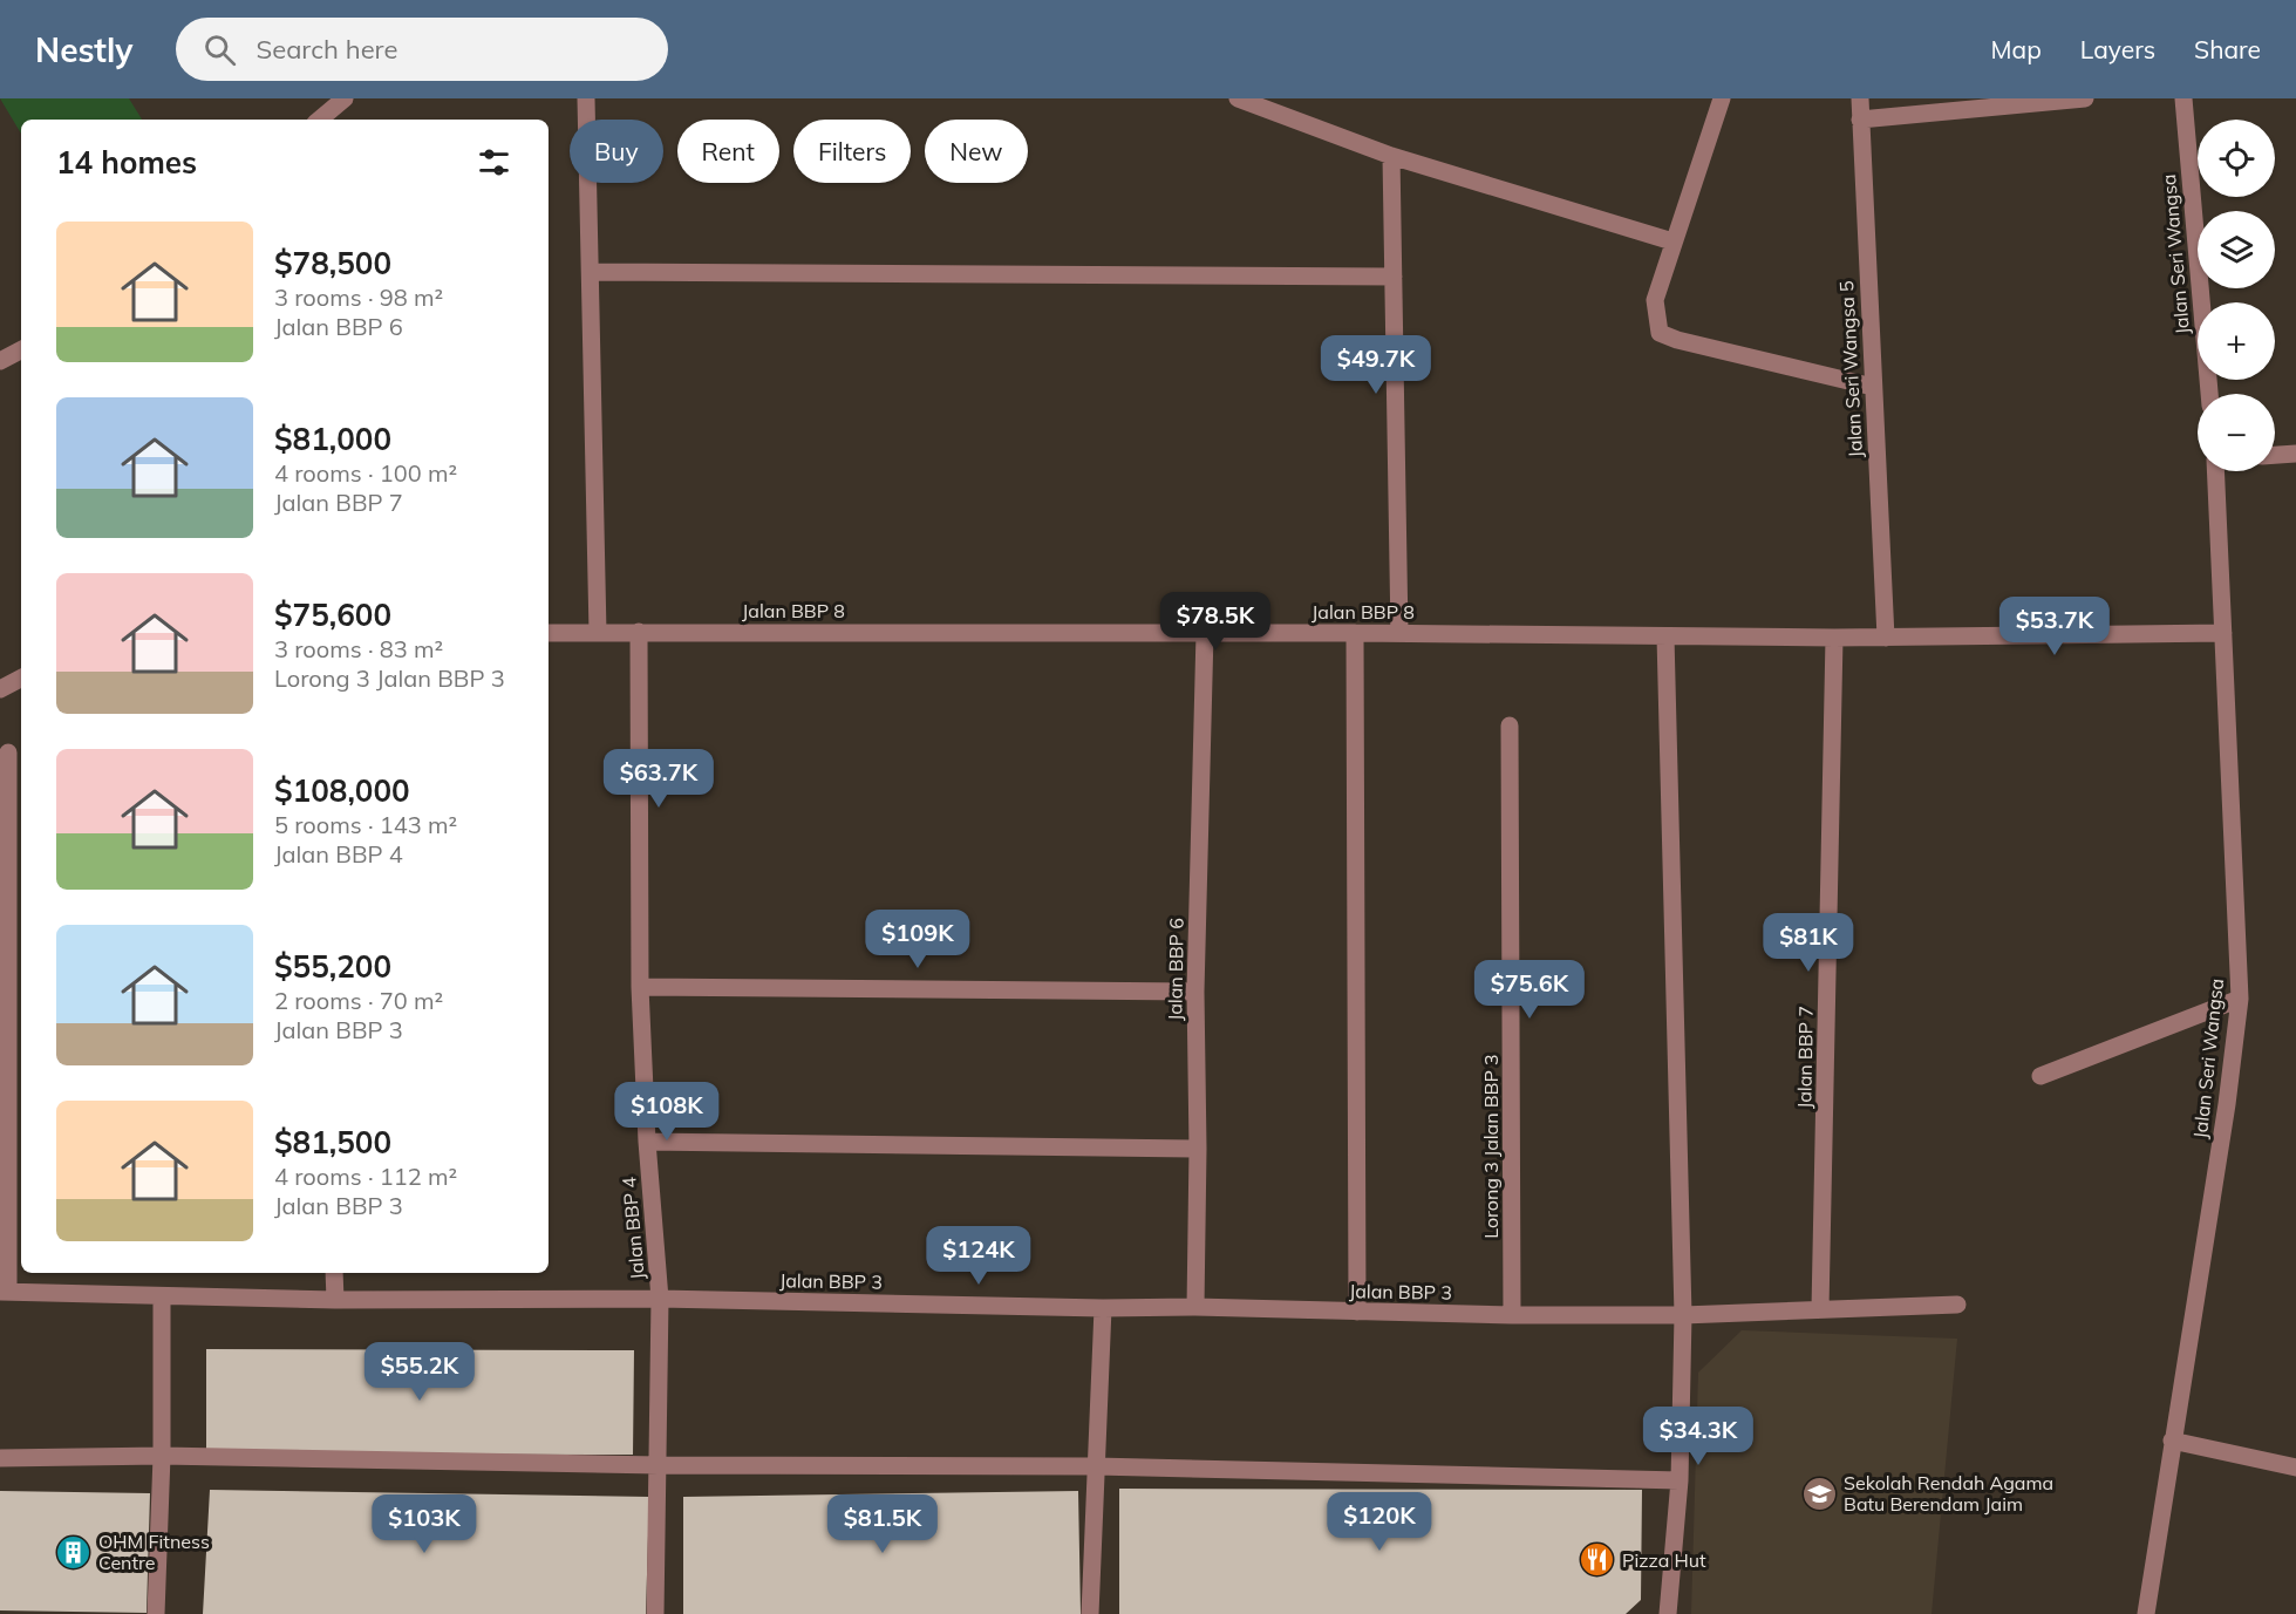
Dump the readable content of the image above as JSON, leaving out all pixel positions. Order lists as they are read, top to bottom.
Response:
{
  "streets": {
    "street": [
      "Jalan Seri Wangsa",
      "Jalan Seri Wangsa 5",
      "Jalan BBP 8",
      "Jalan BBP 6",
      "Jalan BBP 7",
      "Lorong 3 Jalan BBP 3",
      "Jalan BBP 4",
      "Jalan BBP 3"
    ]
  },
  "crossings": [
    ["Jalan Seri Wangsa", "Jalan BBP 8"],
    ["Jalan Seri Wangsa 5", "Jalan BBP 8"],
    ["Jalan BBP 8", "Jalan BBP 6"],
    ["Jalan BBP 8", "Jalan BBP 7"],
    ["Jalan BBP 8", "Jalan BBP 4"],
    ["Jalan BBP 6", "Jalan BBP 3"],
    ["Jalan BBP 7", "Jalan BBP 3"],
    ["Lorong 3 Jalan BBP 3", "Jalan BBP 3"],
    ["Jalan BBP 4", "Jalan BBP 3"]
  ],
  "places": {
    "school or university": ["Sekolah Rendah Agama Batu Berendam Jaim"],
    "building": ["OHM Fitness Centre"],
    "restaurant": ["Pizza Hut"]
  },
  "page": {
    "header": "Nestly",
    "search": "Search here",
    "nav": ["Map", "Layers", "Share"],
    "map_buttons": ["+", "−"],
    "chip": [
      "Buy",
      "Rent",
      "Filters",
      "New"
    ],
    "heading": "14 homes",
    "list": [
      {
        "name": "$78,500",
        "note": "3 rooms · 98 m² · Jalan BBP 6"
      },
      {
        "name": "$81,000",
        "note": "4 rooms · 100 m² · Jalan BBP 7"
      },
      {
        "name": "$75,600",
        "note": "3 rooms · 83 m² · Lorong 3 Jalan BBP 3"
      },
      {
        "name": "$108,000",
        "note": "5 rooms · 143 m² · Jalan BBP 4"
      },
      {
        "name": "$55,200",
        "note": "2 rooms · 70 m² · Jalan BBP 3"
      },
      {
        "name": "$81,500",
        "note": "4 rooms · 112 m² · Jalan BBP 3"
      }
    ],
    "price": [
      "$49.7K",
      "$78.5K",
      "$53.7K",
      "$63.7K",
      "$109K",
      "$81K",
      "$75.6K",
      "$108K",
      "$124K",
      "$55.2K",
      "$34.3K",
      "$120K",
      "$103K",
      "$81.5K"
    ]
  }
}
